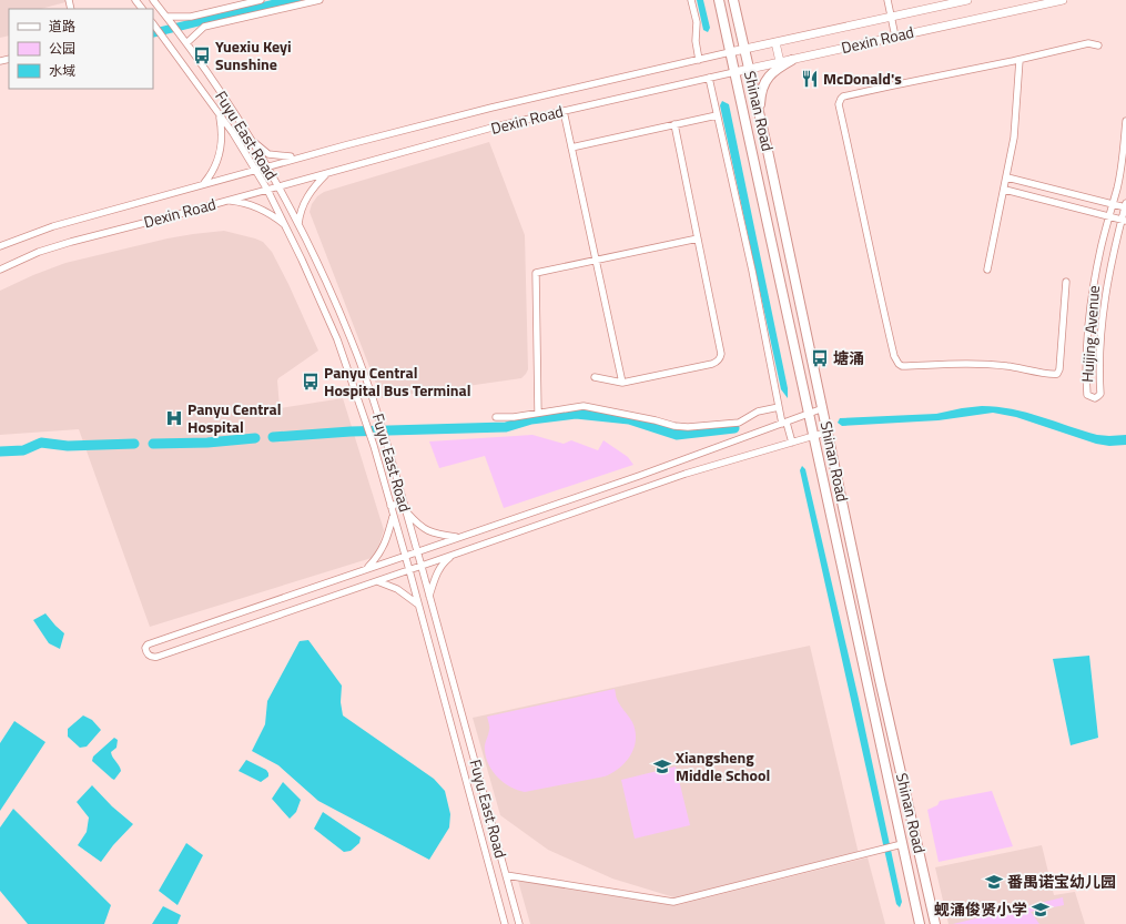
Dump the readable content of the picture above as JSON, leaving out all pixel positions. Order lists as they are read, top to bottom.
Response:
{
  "streets": {
    "highway": ["Shinan Road"],
    "main road": ["Dexin Road"],
    "street": ["Fuyu East Road", "Huijing Avenue"]
  },
  "crossings": [
    ["Dexin Road", "Shinan Road"],
    ["Dexin Road", "Fuyu East Road"]
  ],
  "places": {
    "bus stop": ["Yuexiu Keyi Sunshine", "塘涌", "Panyu Central Hospital Bus Terminal"],
    "restaurant": ["McDonald's"],
    "hospital": ["Panyu Central Hospital"],
    "school or university": ["Xiangsheng Middle School", "番禺诺宝幼儿园", "蚬涌俊贤小学"]
  },
  "legend": ["道路", "公园", "水域"]
}
